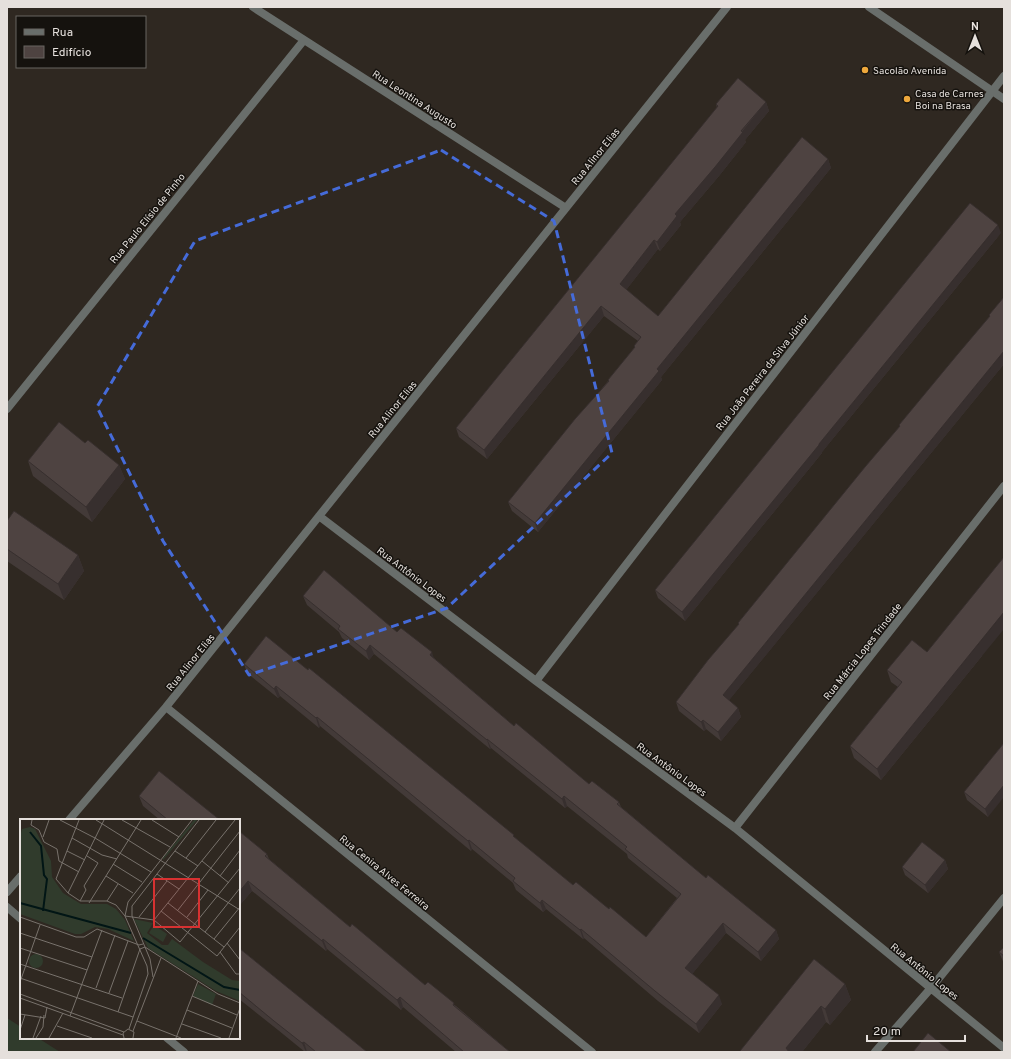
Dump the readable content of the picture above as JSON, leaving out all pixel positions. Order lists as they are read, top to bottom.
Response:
{
  "streets": {
    "street": [
      "Rua Leontina Augusto",
      "Rua Alinor Elias",
      "Rua Paulo Elísio de Pinho",
      "Rua João Pereira da Silva Júnior",
      "Rua Antônio Lopes",
      "Rua Márcia Lopes Trindade",
      "Rua Cenira Alves Ferreira"
    ]
  },
  "crossings": [
    ["Rua Leontina Augusto", "Rua Alinor Elias"],
    ["Rua Leontina Augusto", "Rua Paulo Elísio de Pinho"],
    ["Rua Alinor Elias", "Rua Antônio Lopes"],
    ["Rua Alinor Elias", "Rua Cenira Alves Ferreira"],
    ["Rua João Pereira da Silva Júnior", "Rua Antônio Lopes"],
    ["Rua Antônio Lopes", "Rua Márcia Lopes Trindade"]
  ],
  "places": ["Sacolão Avenida", "Casa de Carnes Boi na Brasa"],
  "legend": ["Rua", "Edifício"],
  "scale_bar": "20 m",
  "north": "top"
}
